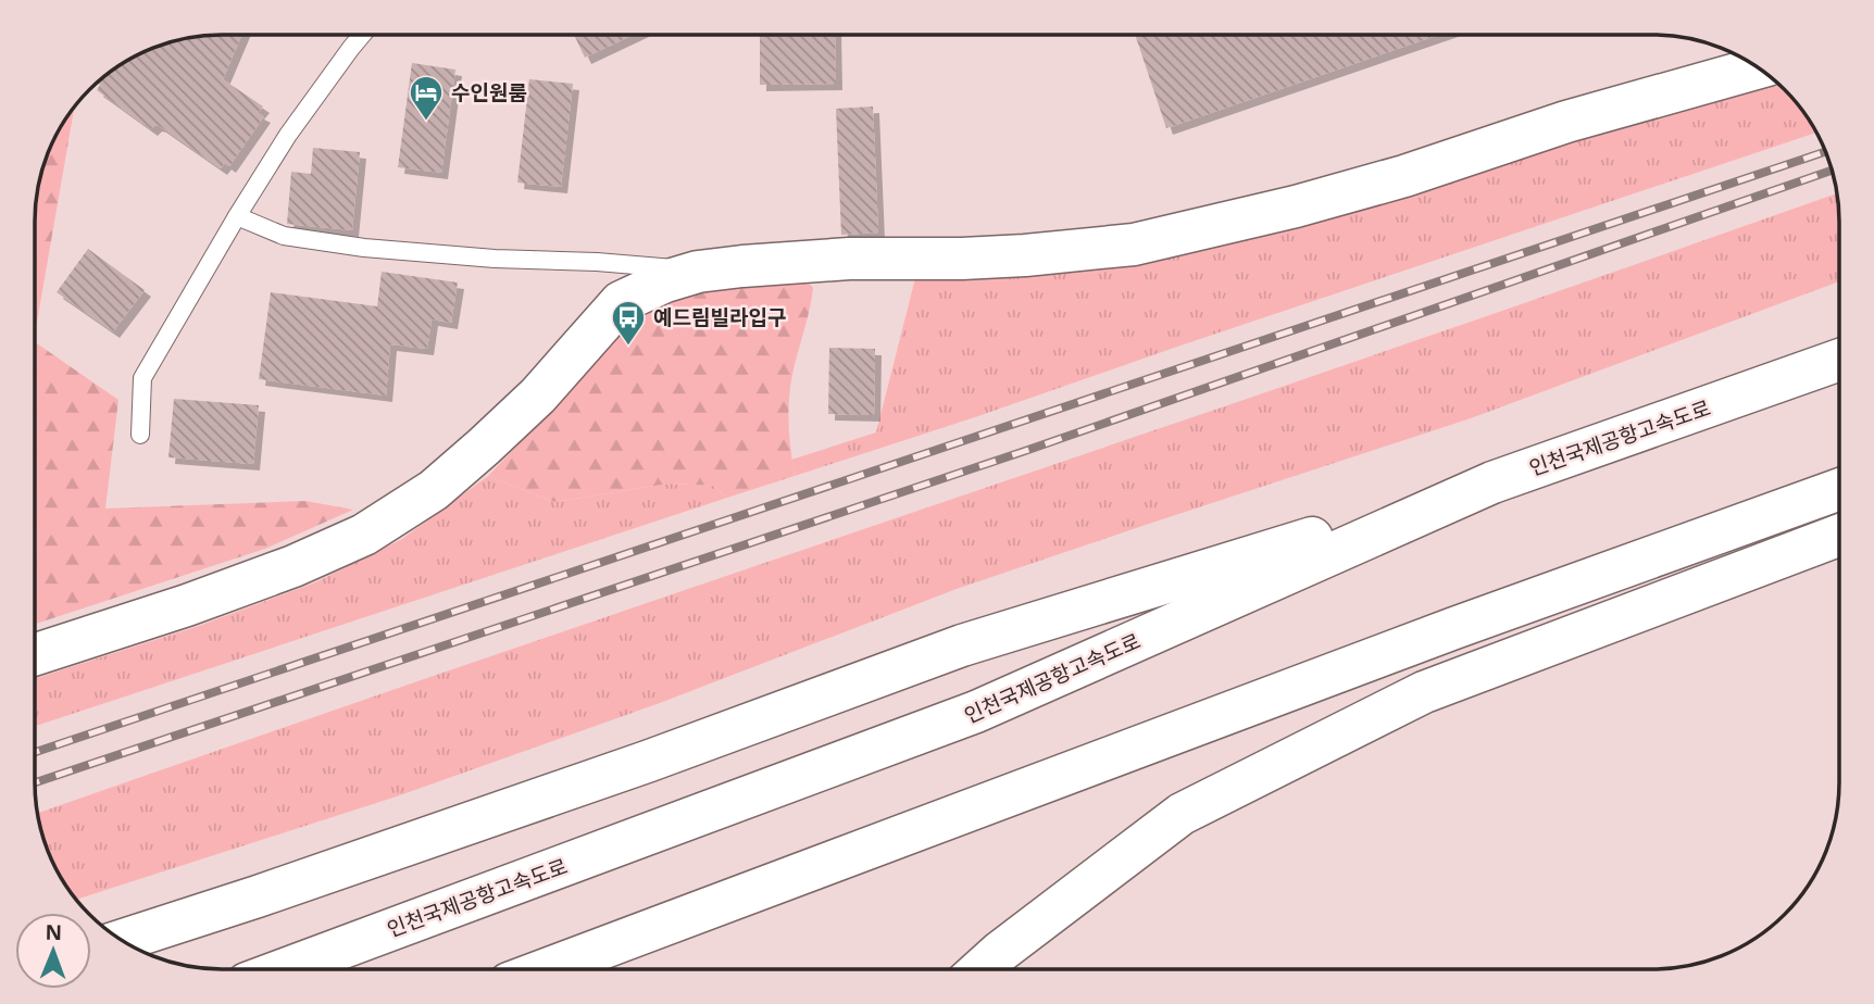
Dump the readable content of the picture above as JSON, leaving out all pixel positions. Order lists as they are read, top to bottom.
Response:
{
  "streets": {
    "main road": ["인천국제공항고속도로"]
  },
  "places": {
    "hotel": ["수인원룸"],
    "bus stop": ["예드림빌라입구"]
  },
  "north": "top"
}
